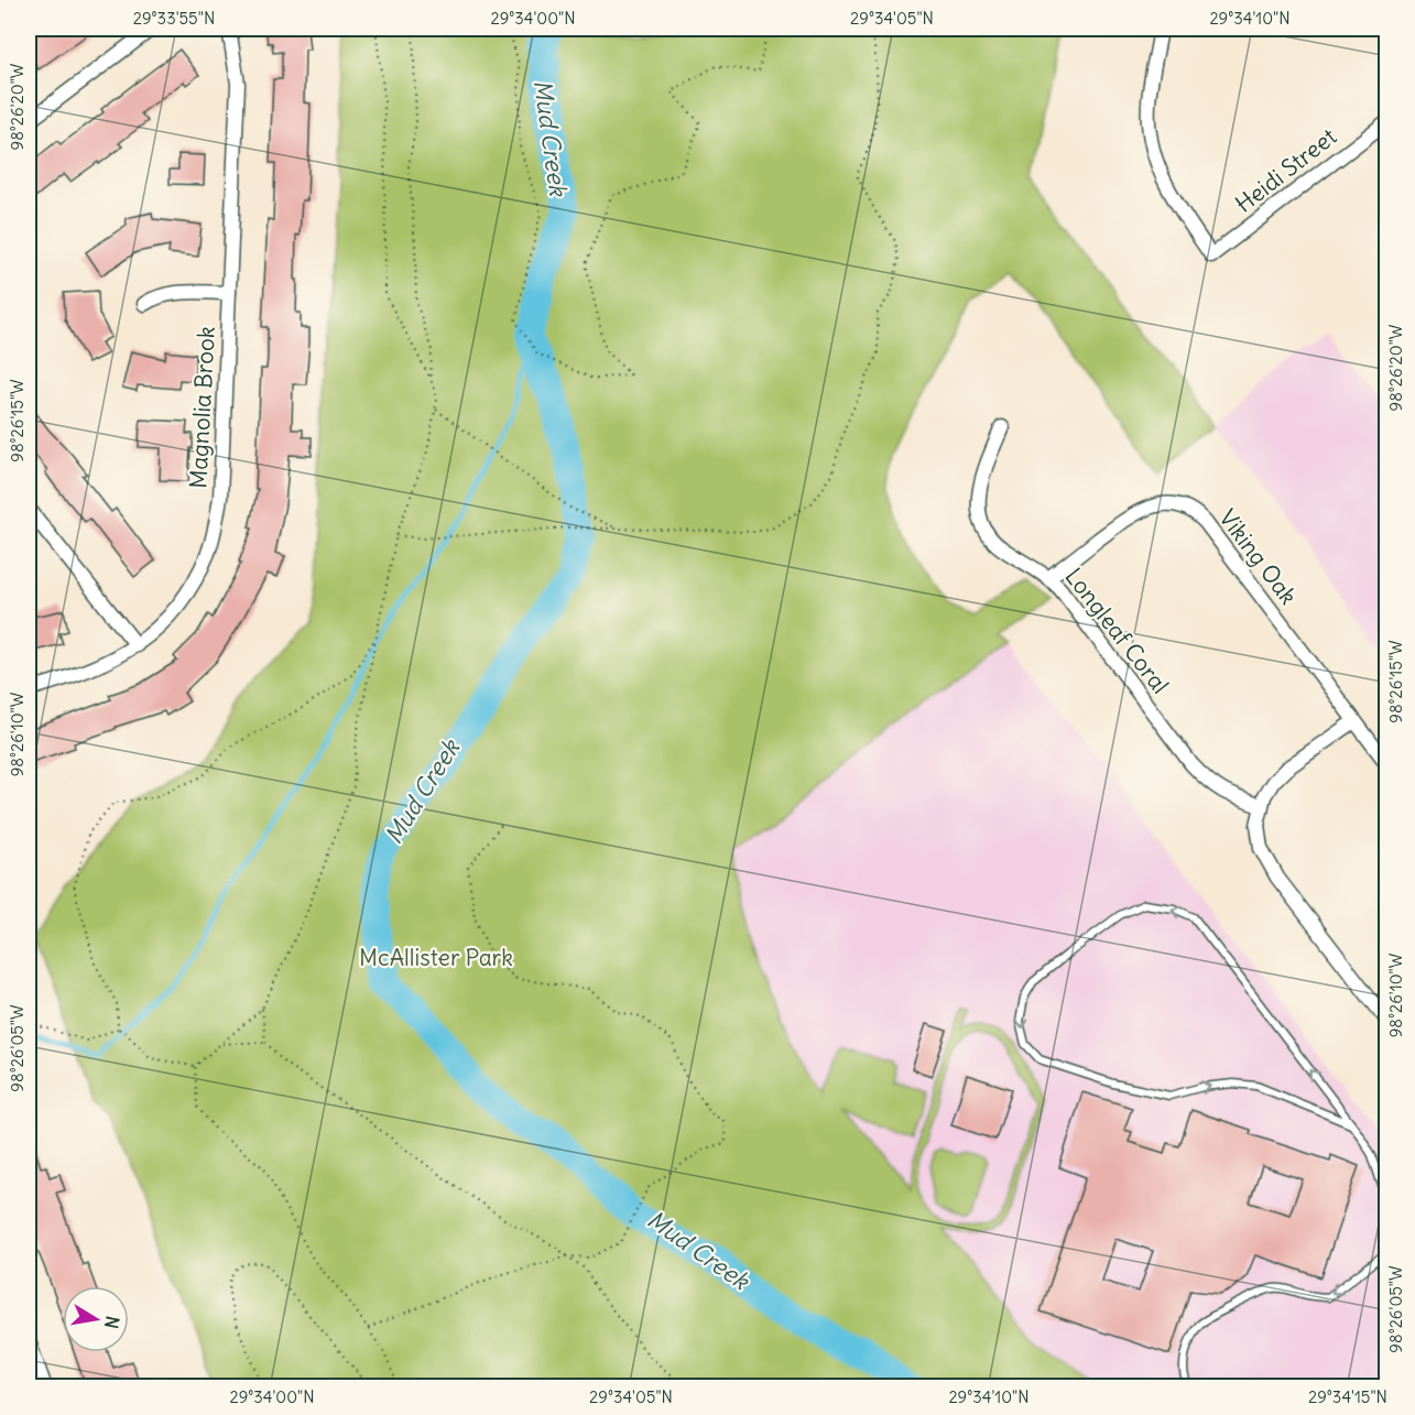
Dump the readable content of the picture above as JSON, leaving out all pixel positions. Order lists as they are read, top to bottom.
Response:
{
  "streets": {
    "street": [
      "Heidi Street",
      "Magnolia Brook",
      "Viking Oak",
      "Longleaf Coral"
    ]
  },
  "crossings": [
    ["Viking Oak", "Longleaf Coral"]
  ],
  "water": ["Mud Creek"],
  "parks": ["McAllister Park"],
  "north": "right",
  "coordinates": [
    "29°33'55\"N",
    "29°34'00\"N",
    "29°34'05\"N",
    "29°34'10\"N",
    "98°26'20\"W",
    "98°26'15\"W",
    "98°26'10\"W",
    "98°26'05\"W",
    "29°34'15\"N"
  ]
}
